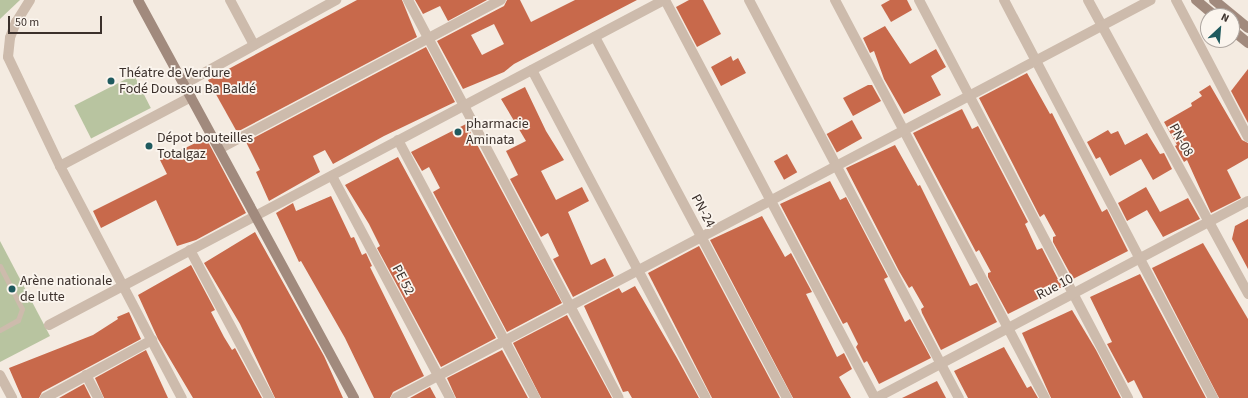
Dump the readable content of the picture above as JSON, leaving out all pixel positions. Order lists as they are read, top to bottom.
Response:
{
  "streets": {
    "street": [
      "PN-08",
      "PN-24",
      "PE 52",
      "Rue 10"
    ]
  },
  "crossings": [
    ["PN-08", "Rue 10"]
  ],
  "places": [
    "Théatre de Verdure Fodé Doussou Ba Baldé",
    "pharmacie Aminata",
    "Dépot bouteilles Totalgaz",
    "Arène nationale de lutte"
  ],
  "scale_bar": "50 m",
  "north": "top right"
}
